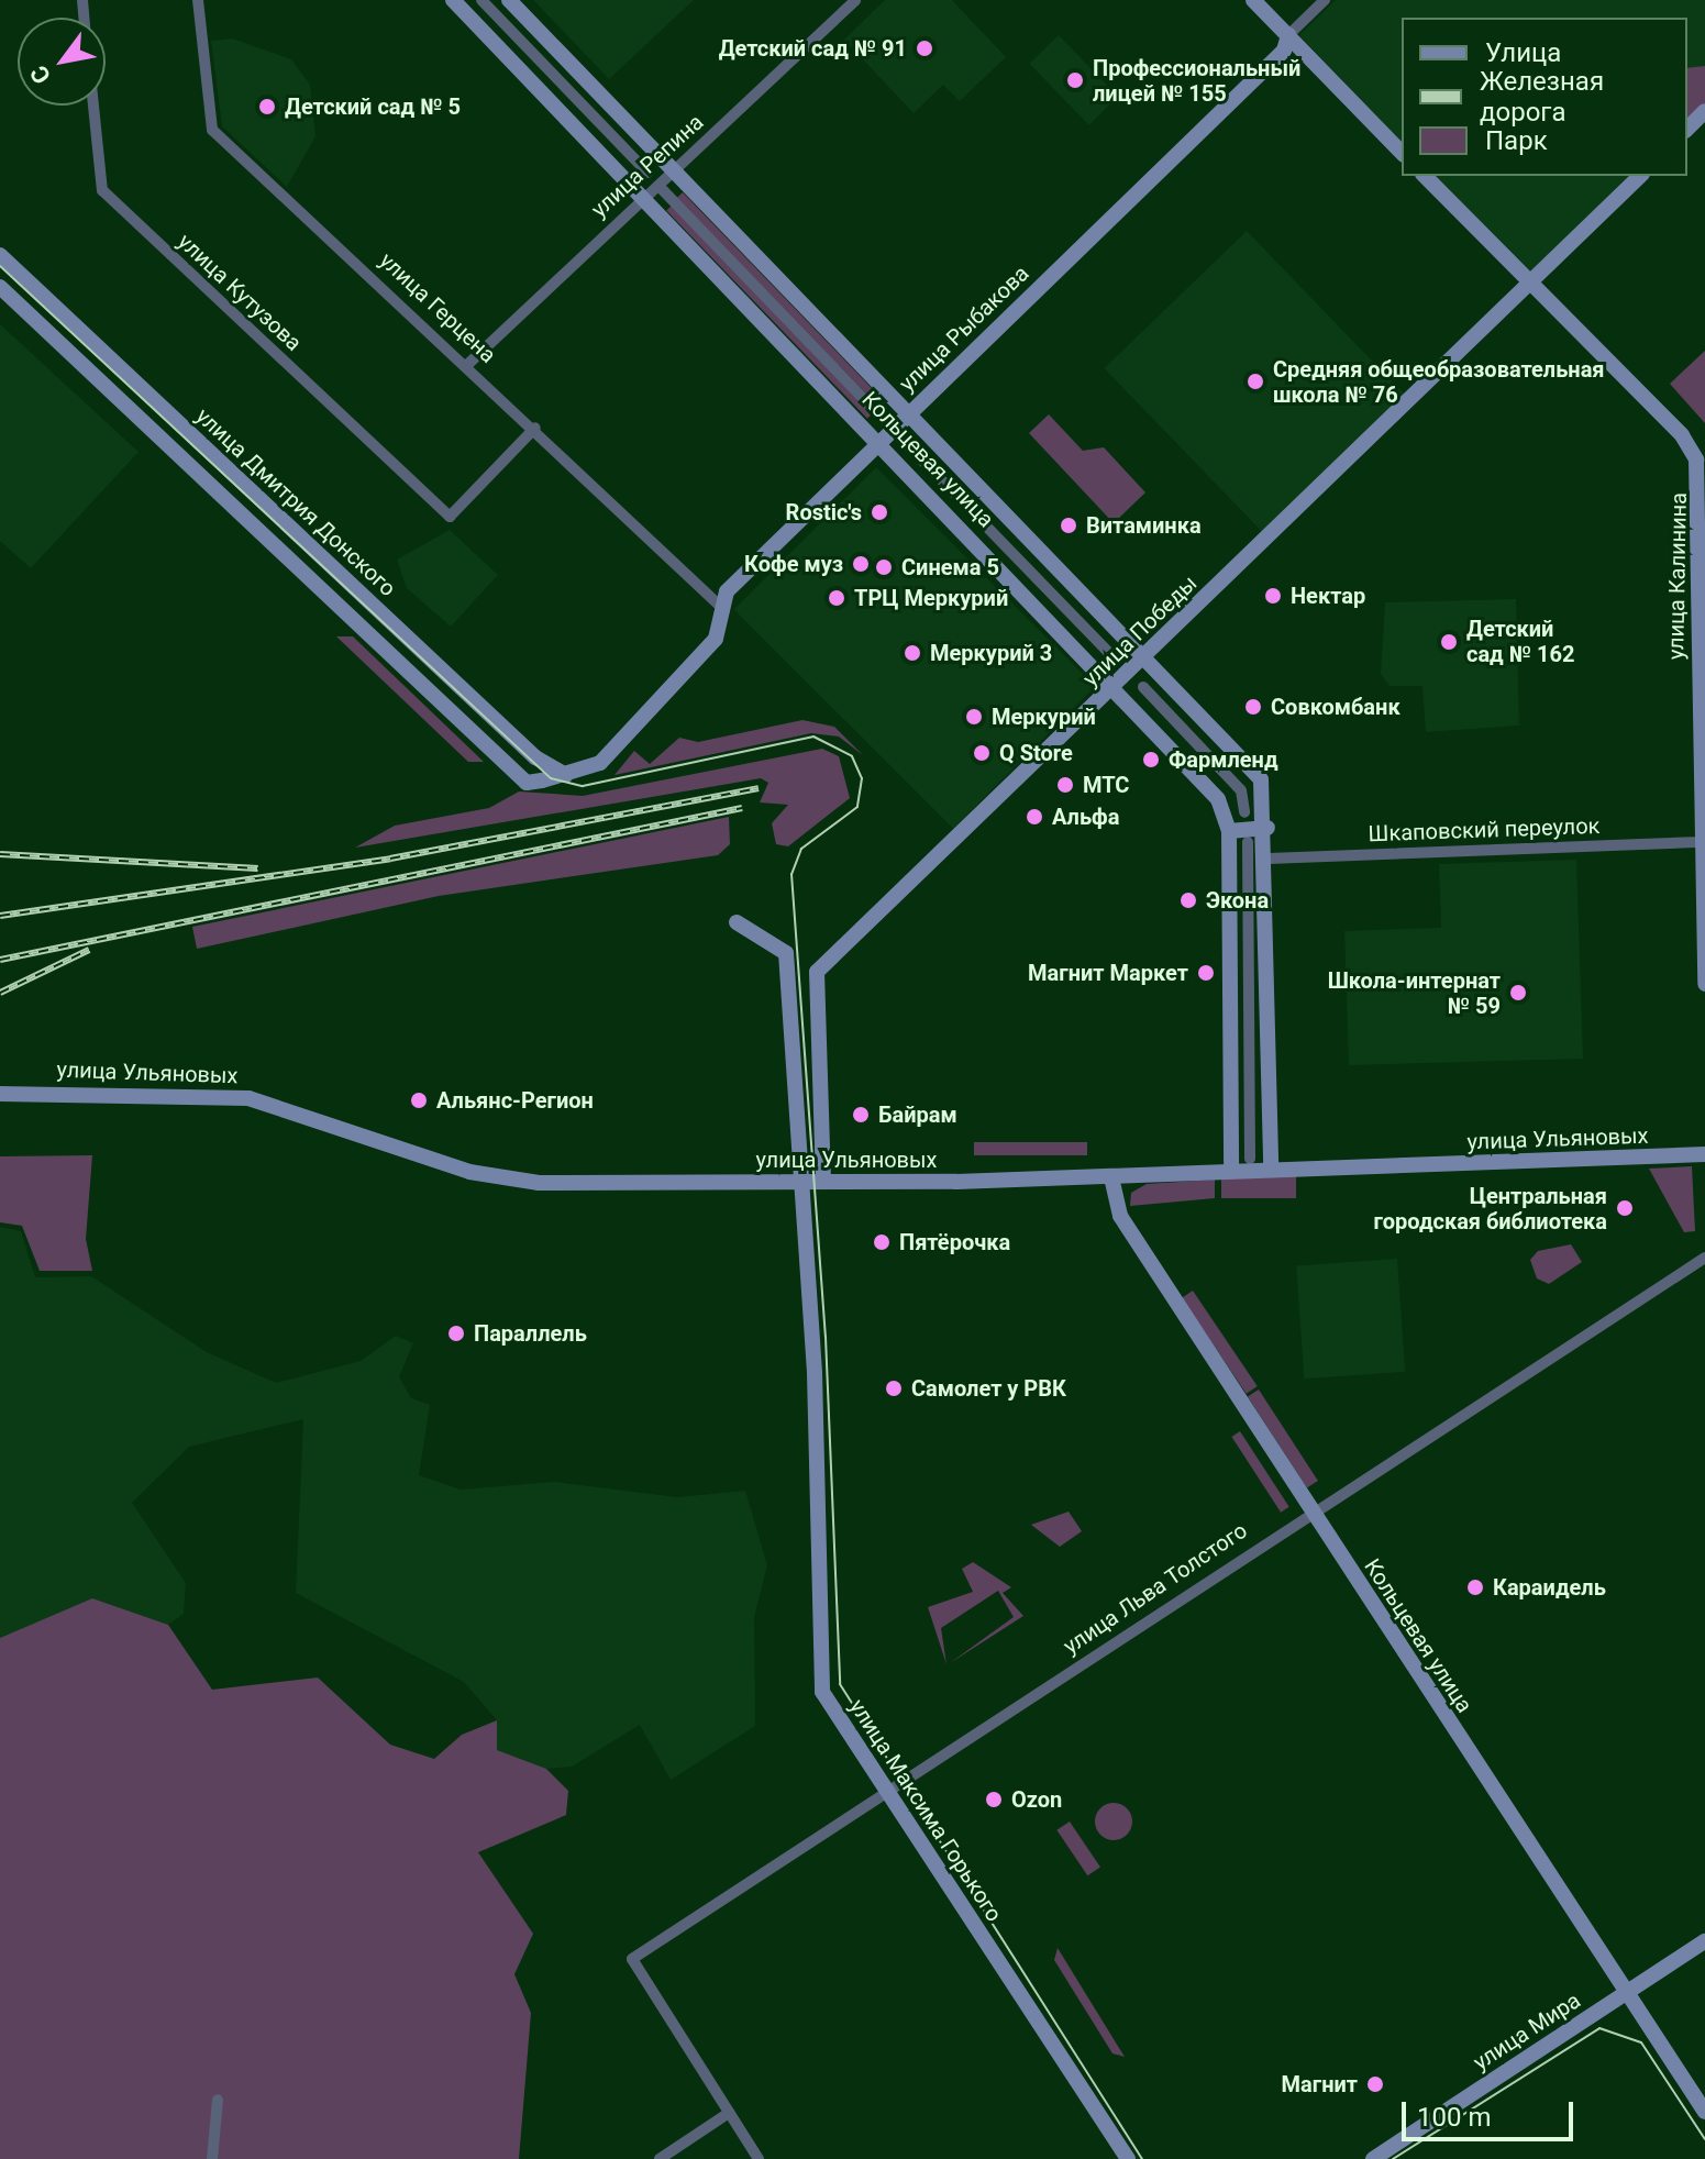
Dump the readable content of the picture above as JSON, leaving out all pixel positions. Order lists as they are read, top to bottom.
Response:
{
  "streets": {
    "street": [
      "улица Репина",
      "улица Кутузова",
      "улица Герцена",
      "улица Рыбакова",
      "Кольцевая улица",
      "улица Дмитрия Донского",
      "улица Калинина",
      "улица Победы",
      "Шкаповский переулок",
      "улица Ульяновых",
      "улица Льва Толстого",
      "улица Максима Горького",
      "улица Мира"
    ]
  },
  "crossings": [
    ["улица Репина", "улица Герцена"],
    ["улица Репина", "Кольцевая улица"],
    ["улица Кутузова", "улица Герцена"],
    ["улица Герцена", "улица Рыбакова"],
    ["улица Рыбакова", "Кольцевая улица"],
    ["улица Рыбакова", "улица Дмитрия Донского"],
    ["Кольцевая улица", "улица Победы"],
    ["Кольцевая улица", "Шкаповский переулок"],
    ["Кольцевая улица", "улица Ульяновых"],
    ["Кольцевая улица", "улица Льва Толстого"],
    ["Кольцевая улица", "улица Мира"],
    ["улица Калинина", "улица Победы"],
    ["улица Калинина", "Шкаповский переулок"],
    ["улица Победы", "улица Ульяновых"],
    ["улица Ульяновых", "улица Максима Горького"],
    ["улица Льва Толстого", "улица Максима Горького"]
  ],
  "places": [
    "Детский сад № 91",
    "Профессиональный лицей № 155",
    "Детский сад № 5",
    "Средняя общеобразовательная школа № 76",
    "Rostic's",
    "Витаминка",
    "Кофе муз",
    "Синема 5",
    "Нектар",
    "ТРЦ Меркурий",
    "Детский сад № 162",
    "Меркурий 3",
    "Совкомбанк",
    "Меркурий",
    "Q Store",
    "Фармленд",
    "МТС",
    "Альфа",
    "Экона",
    "Магнит Маркет",
    "Школа-интернат № 59",
    "Альянс-Регион",
    "Байрам",
    "Центральная городская библиотека",
    "Пятёрочка",
    "Параллель",
    "Самолет у РВК",
    "Караидель",
    "Ozon",
    "Магнит"
  ],
  "legend": ["Улица", "Железная дорога", "Парк"],
  "scale_bar": "100 m",
  "north": "bottom left"
}
